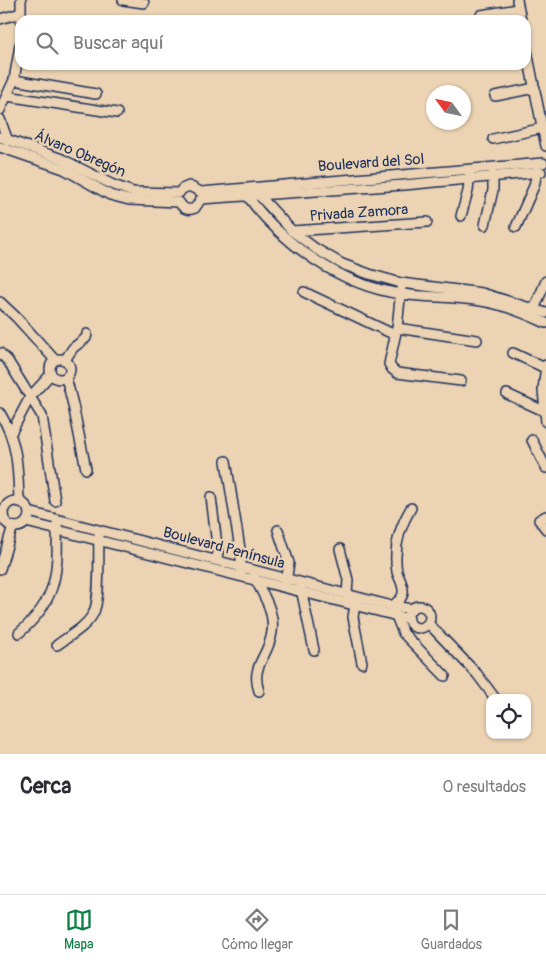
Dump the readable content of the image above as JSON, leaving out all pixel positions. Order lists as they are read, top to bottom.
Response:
{
  "streets": {
    "street": [
      "Álvaro Obregón",
      "Boulevard del Sol",
      "Privada Zamora",
      "Boulevard Península"
    ]
  },
  "crossings": [
    ["Álvaro Obregón", "Boulevard del Sol"]
  ],
  "north": "top left",
  "page": {
    "search": "Buscar aquí",
    "heading": ["Cerca", "0 resultados"],
    "nav": ["Mapa", "Cómo llegar", "Guardados"]
  }
}
